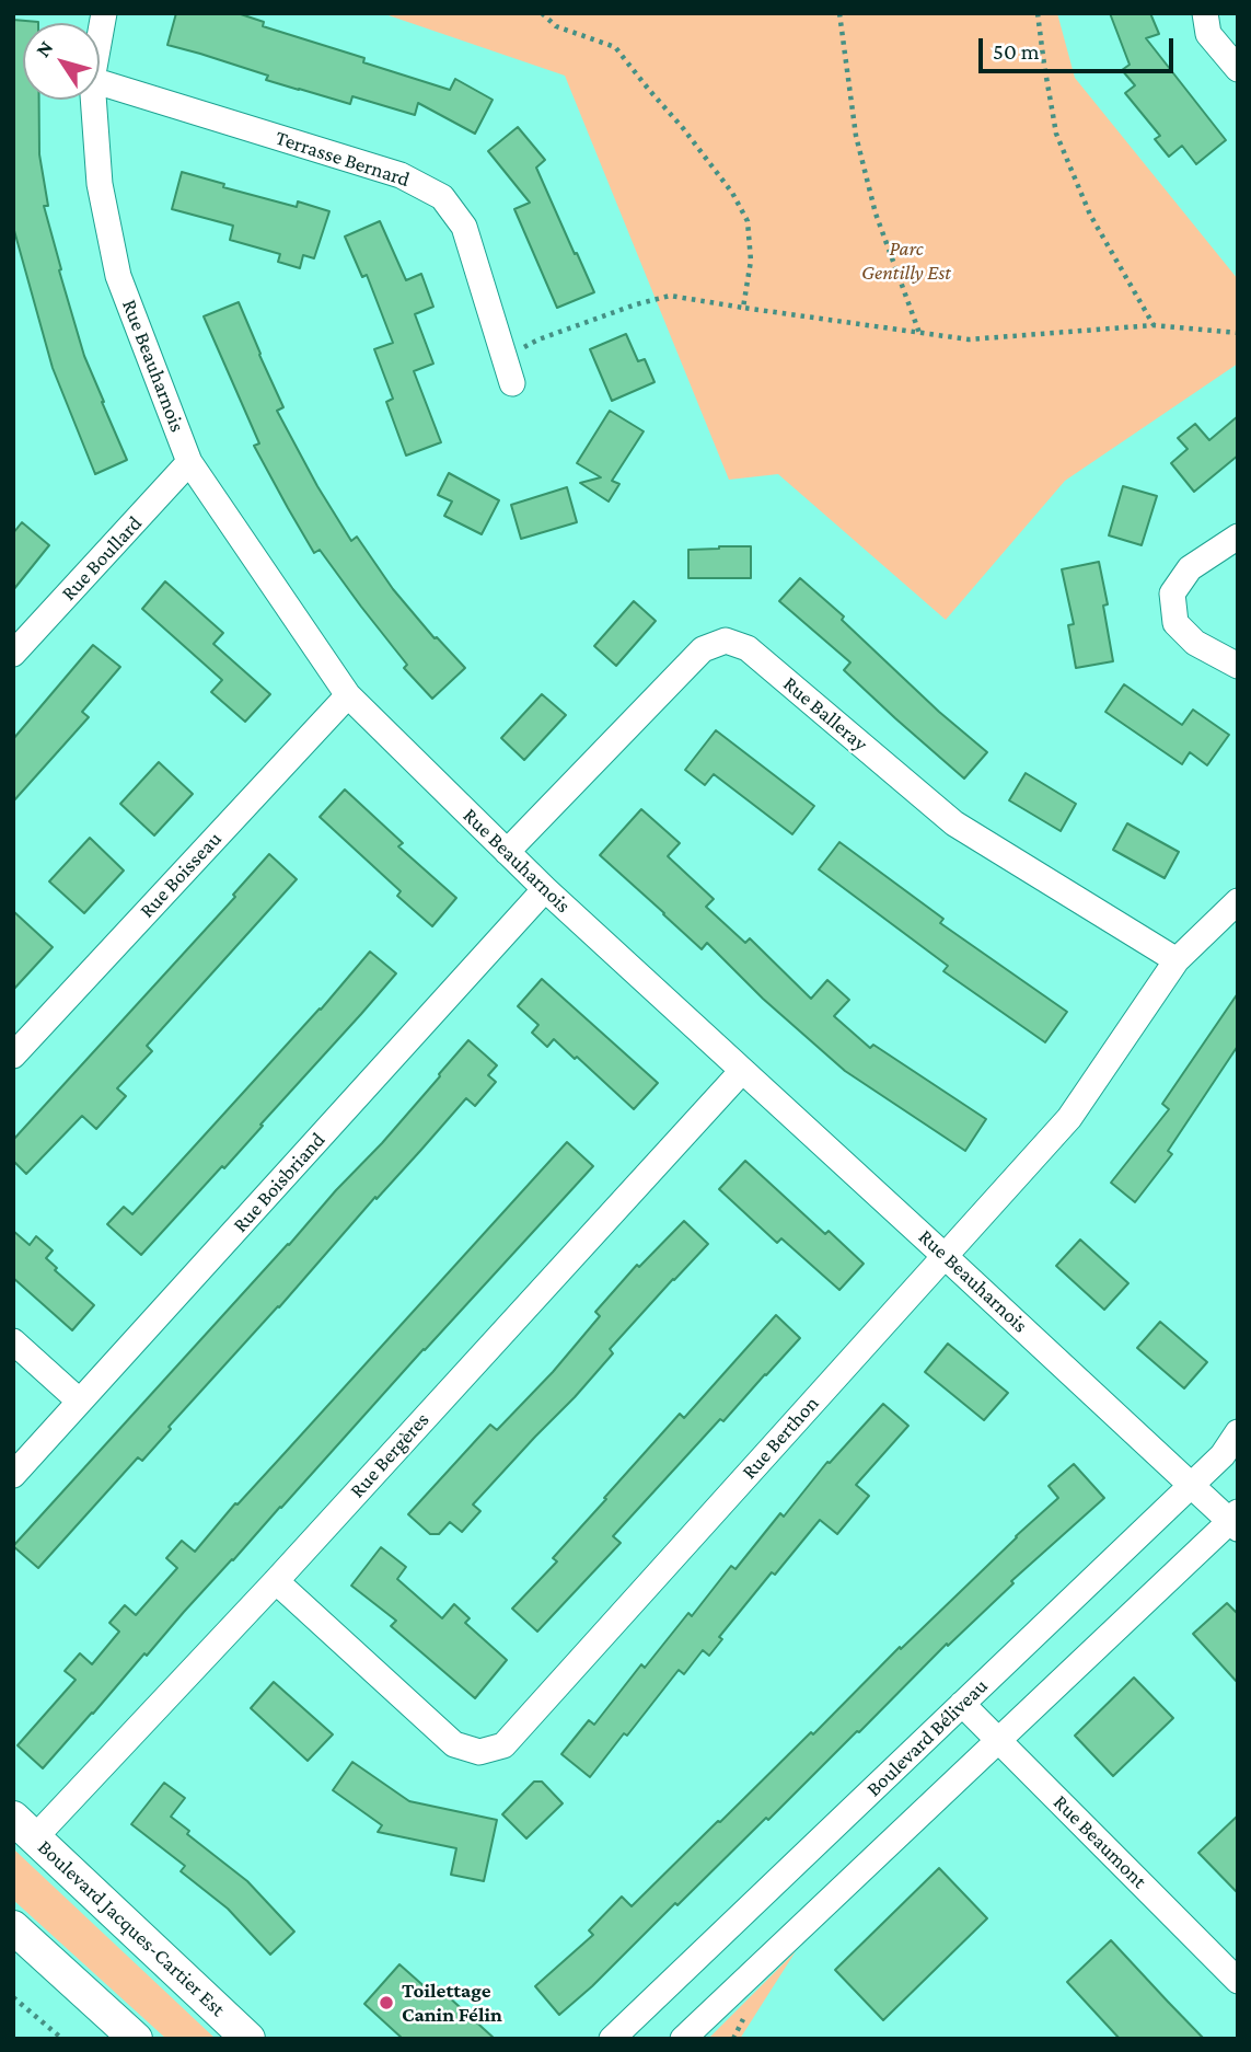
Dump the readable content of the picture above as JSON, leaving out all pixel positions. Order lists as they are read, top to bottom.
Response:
{
  "streets": {
    "main road": ["Boulevard Jacques-Cartier Est"],
    "street": [
      "Terrasse Bernard",
      "Rue Beauharnois",
      "Rue Boullard",
      "Rue Balleray",
      "Rue Boisseau",
      "Rue Boisbriand",
      "Rue Berthon",
      "Rue Bergères",
      "Boulevard Béliveau",
      "Rue Beaumont"
    ]
  },
  "crossings": [
    ["Rue Beauharnois", "Rue Boullard"],
    ["Rue Beauharnois", "Rue Balleray"],
    ["Rue Beauharnois", "Rue Boisseau"],
    ["Rue Beauharnois", "Rue Boisbriand"],
    ["Rue Beauharnois", "Rue Berthon"],
    ["Rue Beauharnois", "Rue Bergères"],
    ["Rue Beauharnois", "Boulevard Béliveau"],
    ["Rue Balleray", "Rue Berthon"],
    ["Rue Berthon", "Rue Bergères"],
    ["Rue Bergères", "Boulevard Jacques-Cartier Est"],
    ["Boulevard Béliveau", "Rue Beaumont"]
  ],
  "parks": ["Parc Gentilly Est"],
  "places": ["Toilettage Canin Félin"],
  "scale_bar": "50 m",
  "north": "top left"
}
